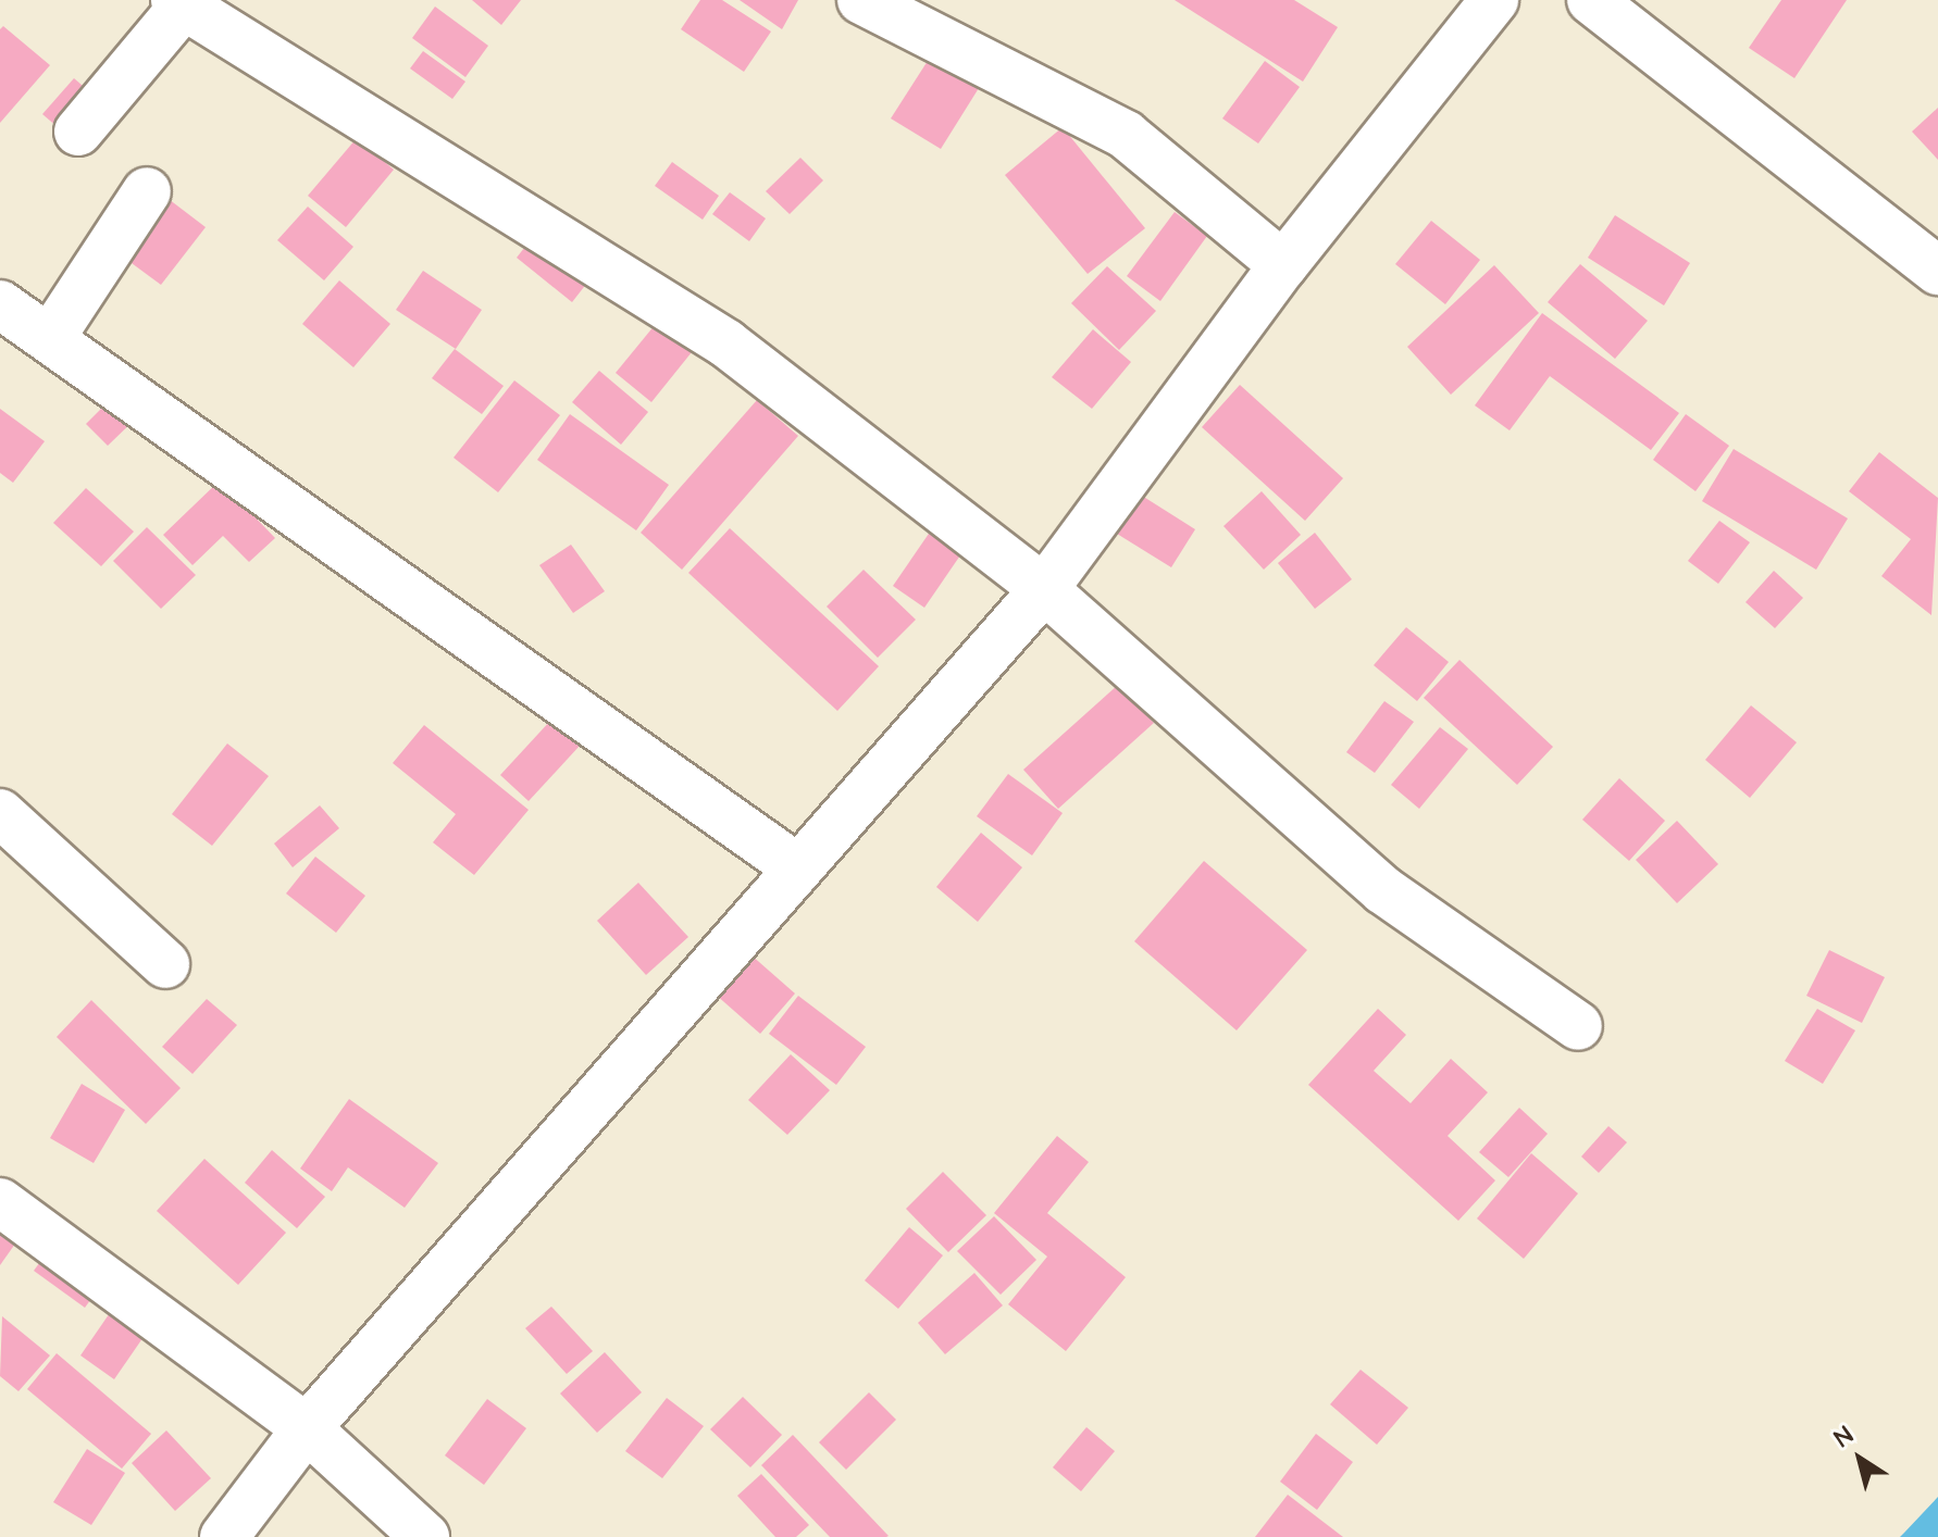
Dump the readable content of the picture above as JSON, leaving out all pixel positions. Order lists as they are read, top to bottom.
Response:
{
  "north": "top left"
}
